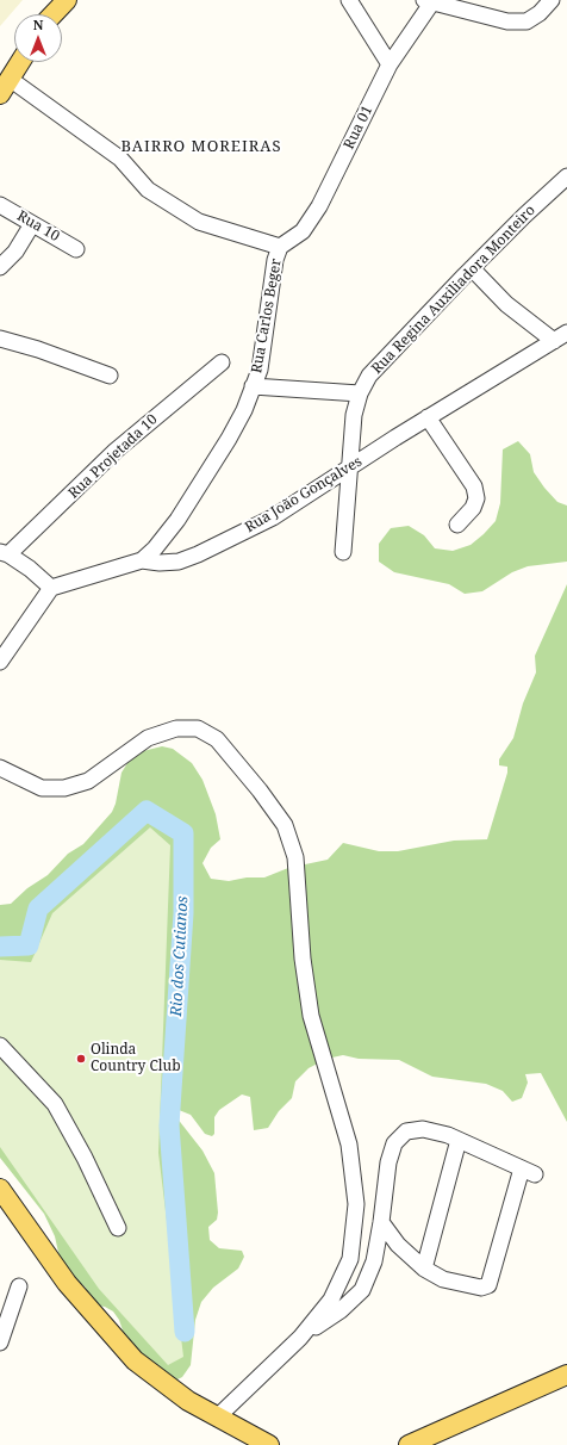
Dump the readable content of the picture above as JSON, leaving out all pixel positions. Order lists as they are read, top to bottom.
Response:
{
  "streets": {
    "street": [
      "Rua 01",
      "Rua 10",
      "Rua Regina Auxiliadora Monteiro",
      "Rua Carlos Beger",
      "Rua Projetada 10",
      "Rua João Gonçalves"
    ]
  },
  "crossings": [
    ["Rua 01", "Rua Carlos Beger"],
    ["Rua Regina Auxiliadora Monteiro", "Rua João Gonçalves"],
    ["Rua Carlos Beger", "Rua João Gonçalves"]
  ],
  "districts": ["BAIRRO MOREIRAS"],
  "water": ["Rio dos Cutianos"],
  "places": ["Olinda Country Club"],
  "north": "top"
}
